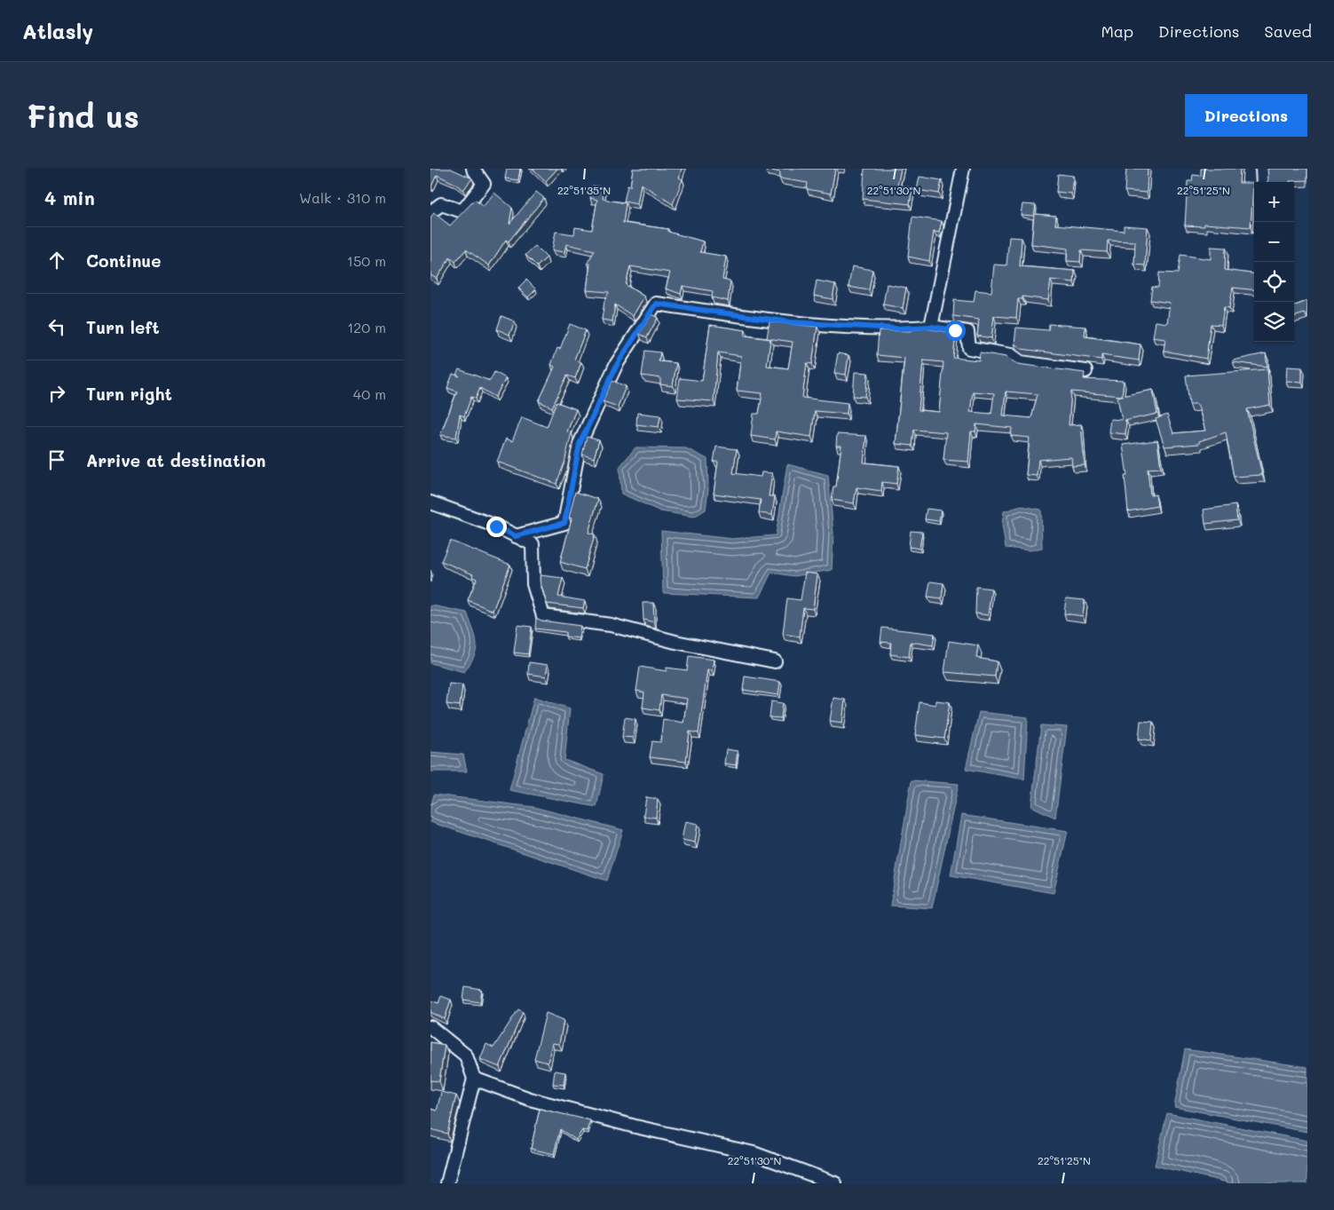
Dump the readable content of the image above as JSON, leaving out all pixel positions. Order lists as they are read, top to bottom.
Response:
{
  "page": {
    "header": "Atlasly",
    "nav": ["Map", "Directions", "Saved"],
    "buttons": "Directions",
    "title": "Find us",
    "heading": ["4 min", "Walk · 310 m"],
    "map_buttons": ["+", "−"],
    "list": [
      ["Continue", "150 m"],
      ["Turn left", "120 m"],
      ["Turn right", "40 m"],
      "Arrive at destination"
    ]
  },
  "coordinates": ["22°51'35\"N", "22°51'30\"N", "22°51'25\"N"]
}
